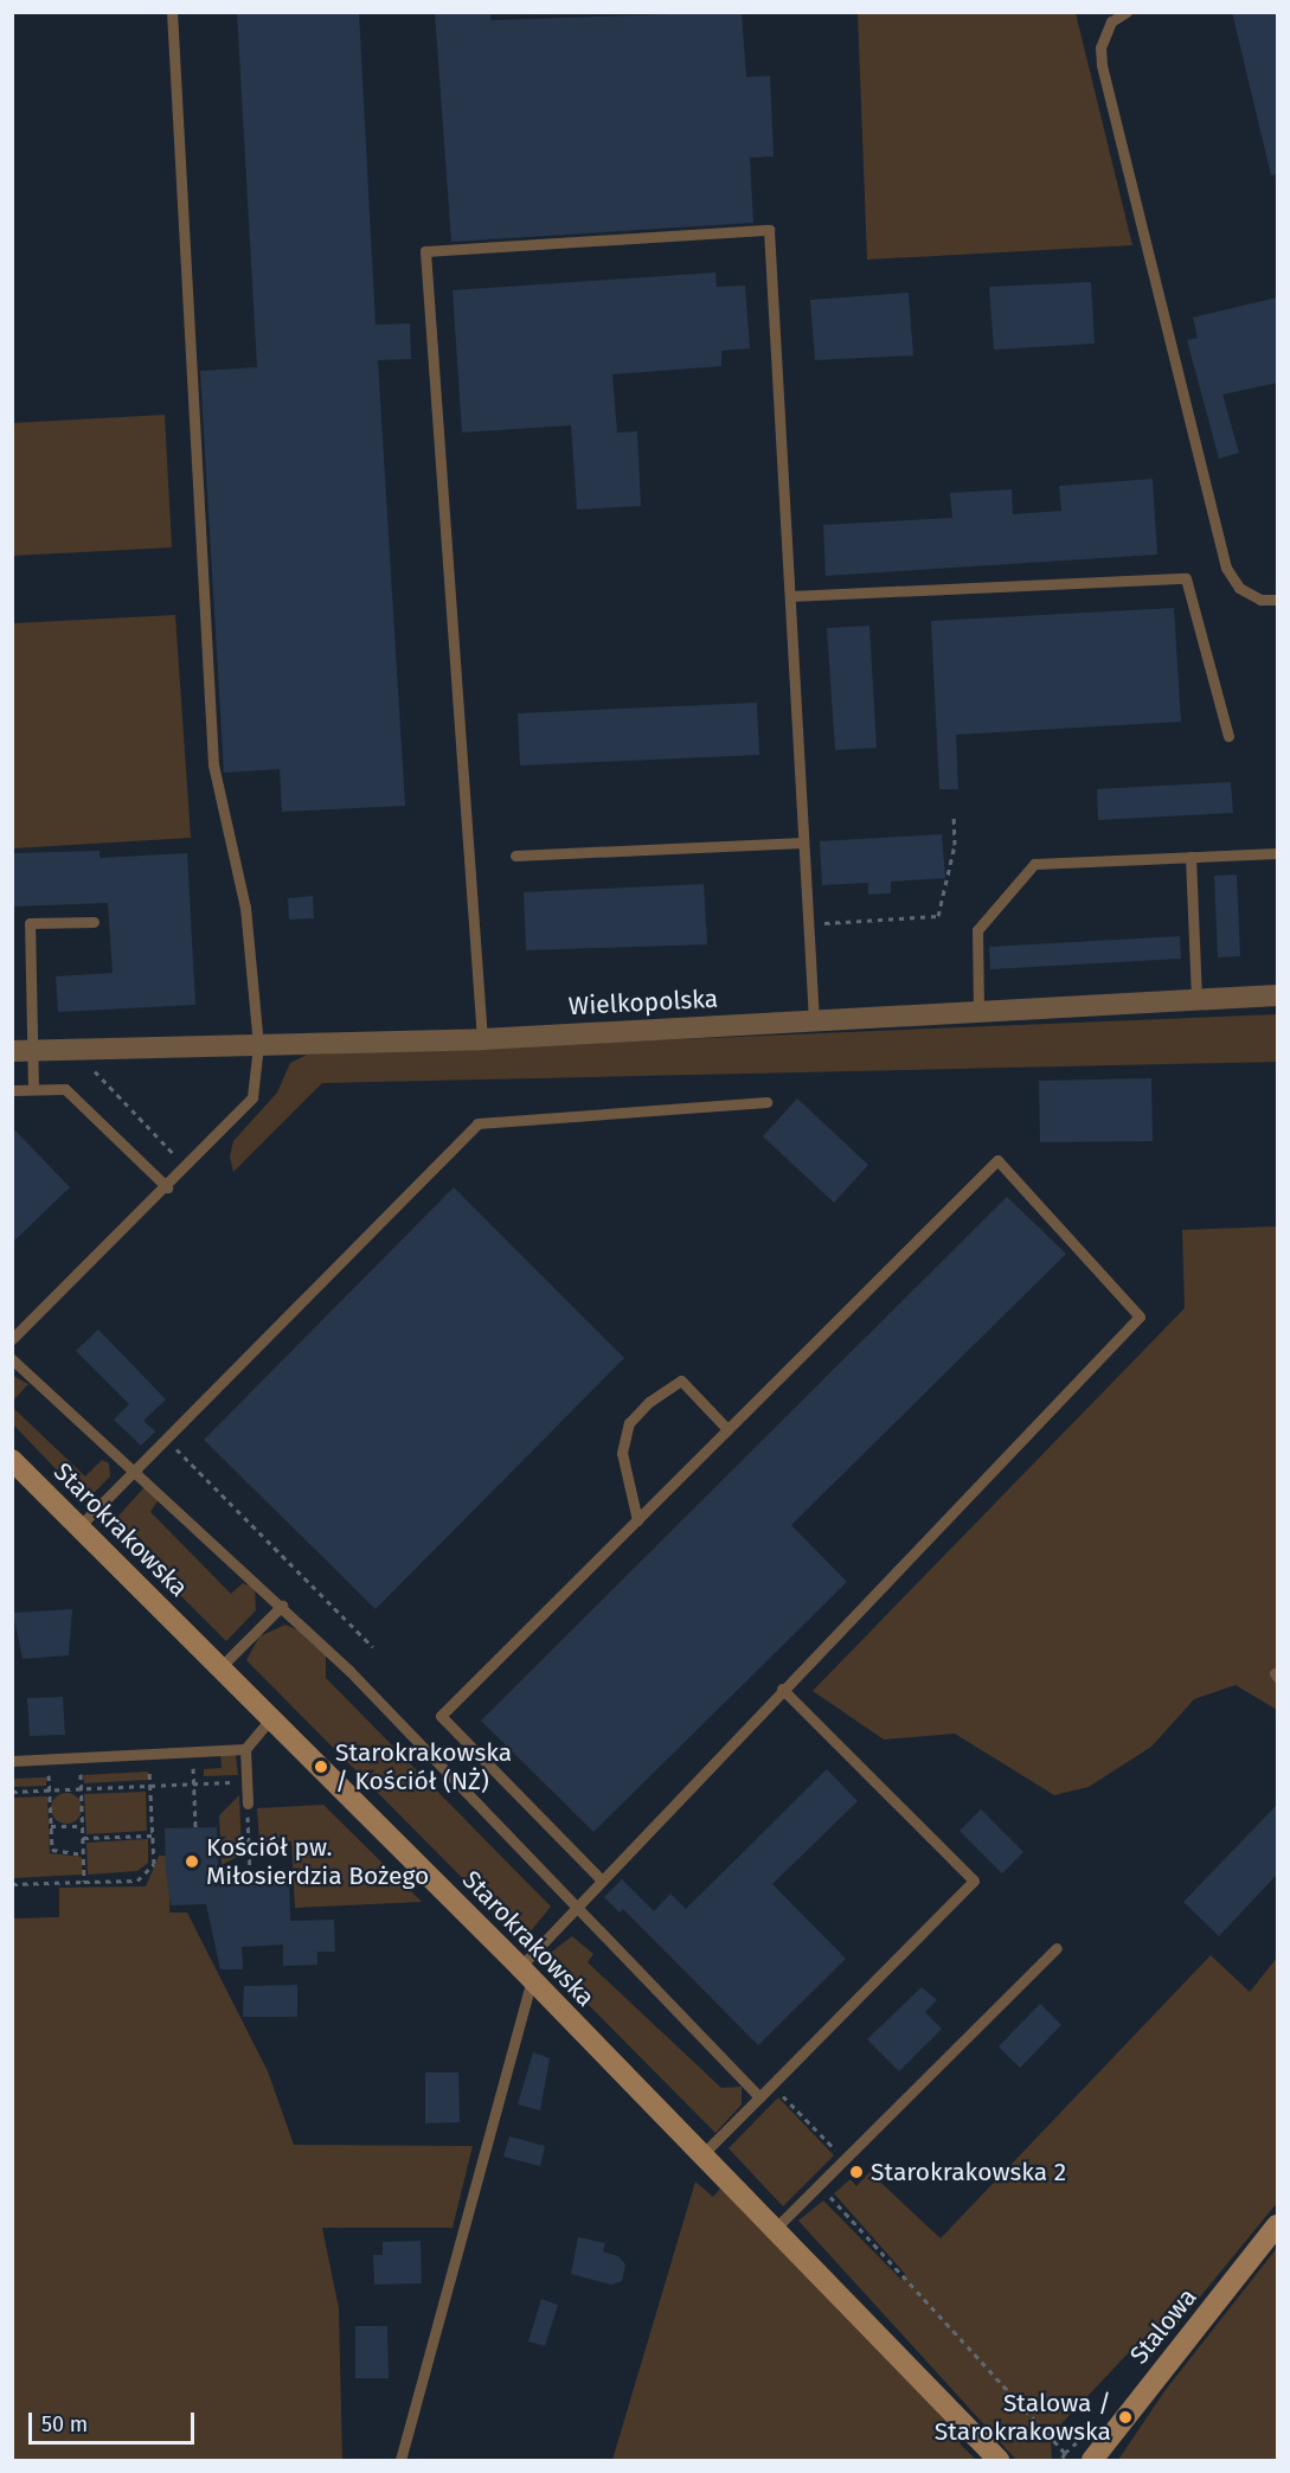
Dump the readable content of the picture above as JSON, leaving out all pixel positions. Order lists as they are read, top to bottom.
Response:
{
  "streets": {
    "street": ["Wielkopolska", "Starokrakowska", "Stalowa"]
  },
  "places": [
    "Starokrakowska / Kościół (NŻ)",
    "Kościół pw. Miłosierdzia Bożego",
    "Starokrakowska 2",
    "Stalowa / Starokrakowska"
  ],
  "scale_bar": "50 m"
}
